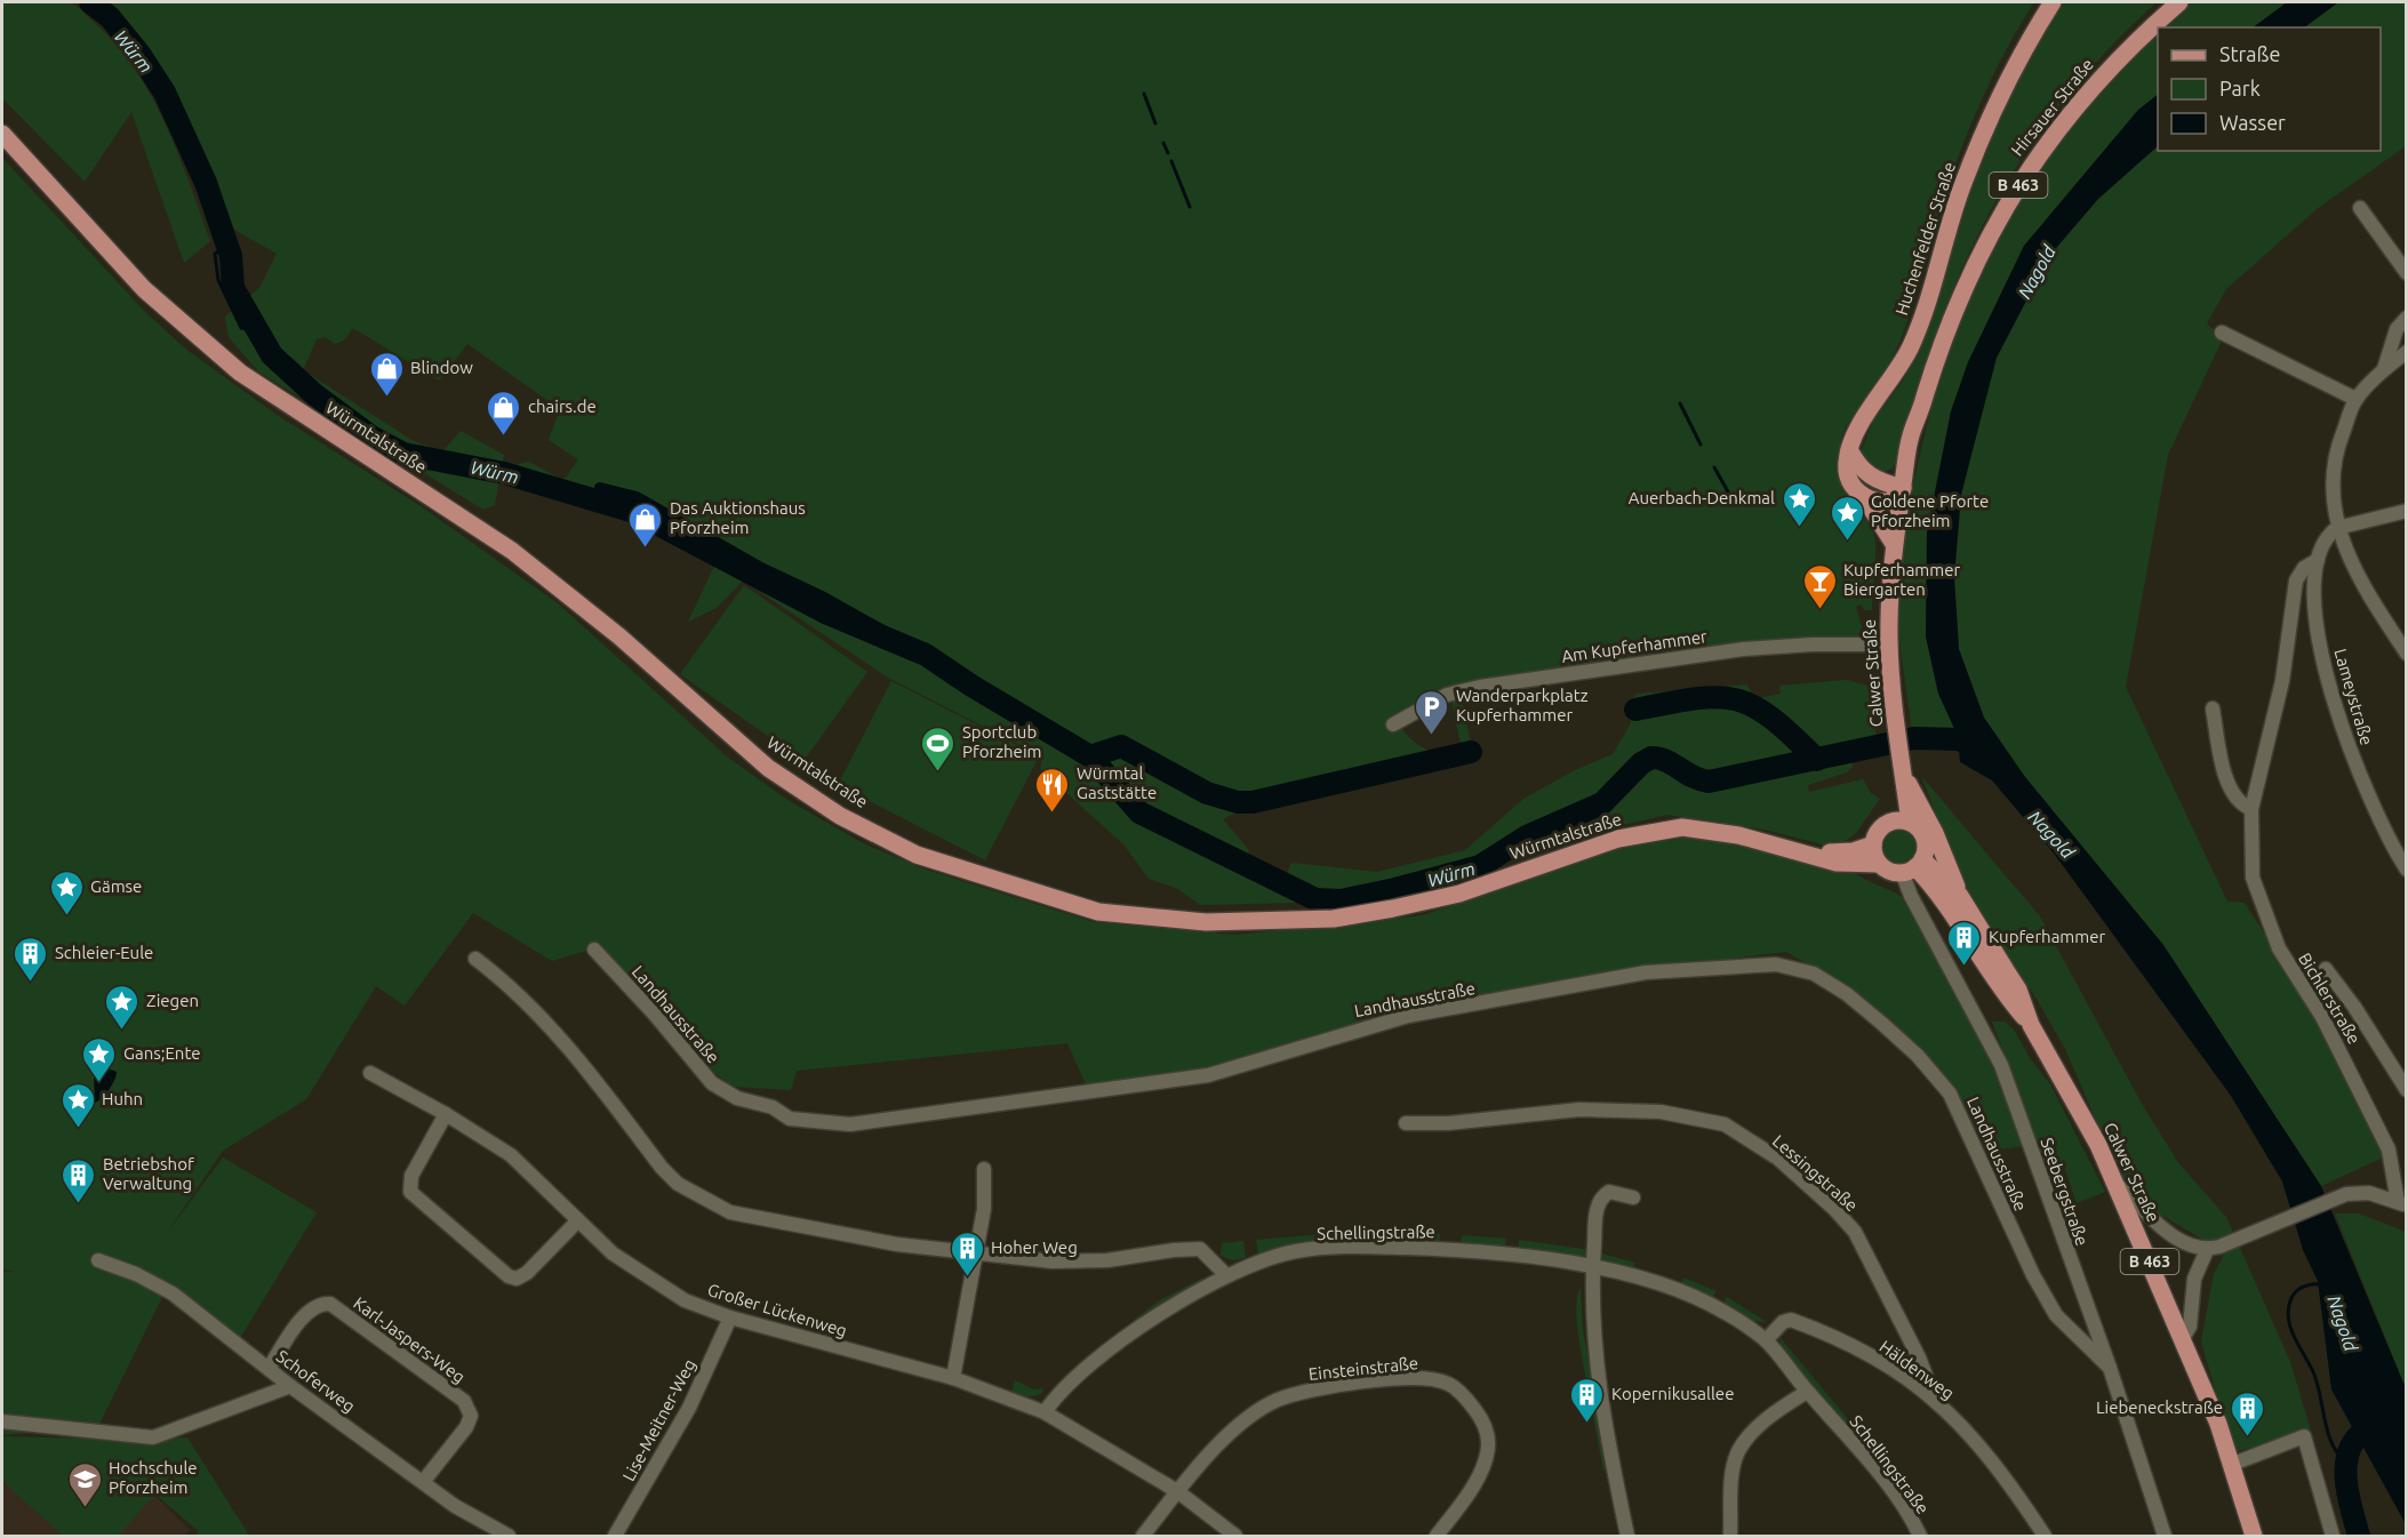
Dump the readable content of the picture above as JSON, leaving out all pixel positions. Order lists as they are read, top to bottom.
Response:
{
  "streets": {
    "main road": [
      "Hirsauer Straße",
      "B 463",
      "Huchenfelder Straße",
      "Würmtalstraße",
      "Calwer Straße"
    ],
    "street": [
      "Am Kupferhammer",
      "Lameystraße",
      "Bichlerstraße",
      "Landhausstraße",
      "Lessingstraße",
      "Seebergstraße",
      "Schellingstraße",
      "Großer Lückenweg",
      "Karl-Jaspers-Weg",
      "Einsteinstraße",
      "Häldenweg",
      "Schoferweg",
      "Lise-Meitner-Weg"
    ]
  },
  "crossings": [
    ["Hirsauer Straße", "Calwer Straße"],
    ["B 463", "Calwer Straße"],
    ["Würmtalstraße", "Calwer Straße"],
    ["Würmtalstraße", "Seebergstraße"],
    ["Am Kupferhammer", "Calwer Straße"],
    ["Calwer Straße", "Seebergstraße"],
    ["Lameystraße", "Bichlerstraße"],
    ["Landhausstraße", "Seebergstraße"],
    ["Lessingstraße", "Häldenweg"],
    ["Schellingstraße", "Großer Lückenweg"],
    ["Schellingstraße", "Häldenweg"],
    ["Großer Lückenweg", "Einsteinstraße"],
    ["Großer Lückenweg", "Lise-Meitner-Weg"],
    ["Karl-Jaspers-Weg", "Schoferweg"]
  ],
  "water": ["Würm", "Nagold"],
  "places": {
    "shop": ["Blindow", "chairs.de", "Das Auktionshaus Pforzheim"],
    "place": [
      "Auerbach-Denkmal",
      "Goldene Pforte Pforzheim",
      "Gämse",
      "Ziegen",
      "Gans;Ente",
      "Huhn"
    ],
    "bar": ["Kupferhammer Biergarten"],
    "parking": ["Wanderparkplatz Kupferhammer"],
    "sports": ["Sportclub Pforzheim"],
    "restaurant": ["Würmtal Gaststätte"],
    "building": [
      "Kupferhammer",
      "Schleier-Eule",
      "Betriebshof Verwaltung",
      "Hoher Weg",
      "Kopernikusallee",
      "Liebeneckstraße"
    ],
    "school or university": ["Hochschule Pforzheim"]
  },
  "legend": ["Straße", "Park", "Wasser"]
}
